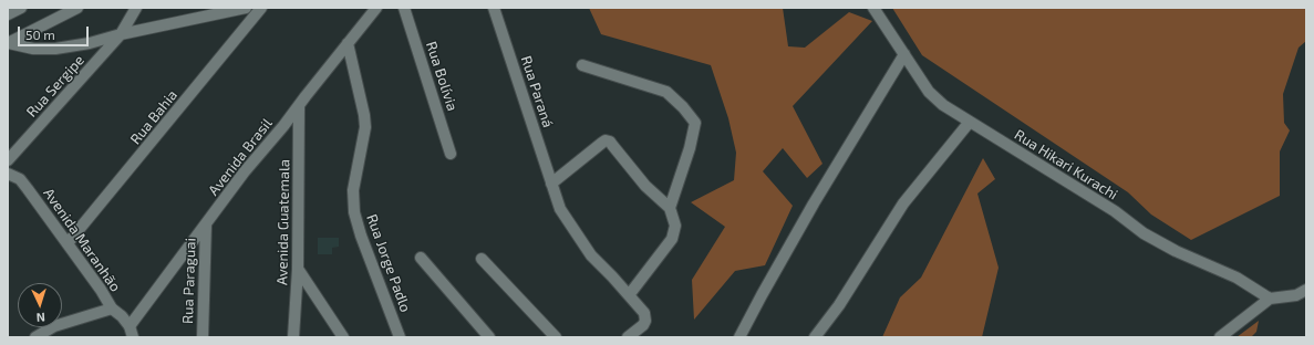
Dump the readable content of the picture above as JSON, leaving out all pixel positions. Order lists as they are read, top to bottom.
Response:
{
  "streets": {
    "street": [
      "Rua Bolívia",
      "Rua Sergipe",
      "Rua Paraná",
      "Rua Bahia",
      "Avenida Brasil",
      "Rua Hikari Kurachi",
      "Avenida Guatemala",
      "Avenida Maranhão",
      "Rua Jorge Padlo",
      "Rua Paraguai"
    ]
  },
  "crossings": [
    ["Rua Bahia", "Avenida Maranhão"],
    ["Avenida Brasil", "Avenida Guatemala"],
    ["Avenida Brasil", "Avenida Maranhão"],
    ["Avenida Brasil", "Rua Jorge Padlo"],
    ["Avenida Brasil", "Rua Paraguai"]
  ],
  "scale_bar": "50 m",
  "north": "bottom"
}
